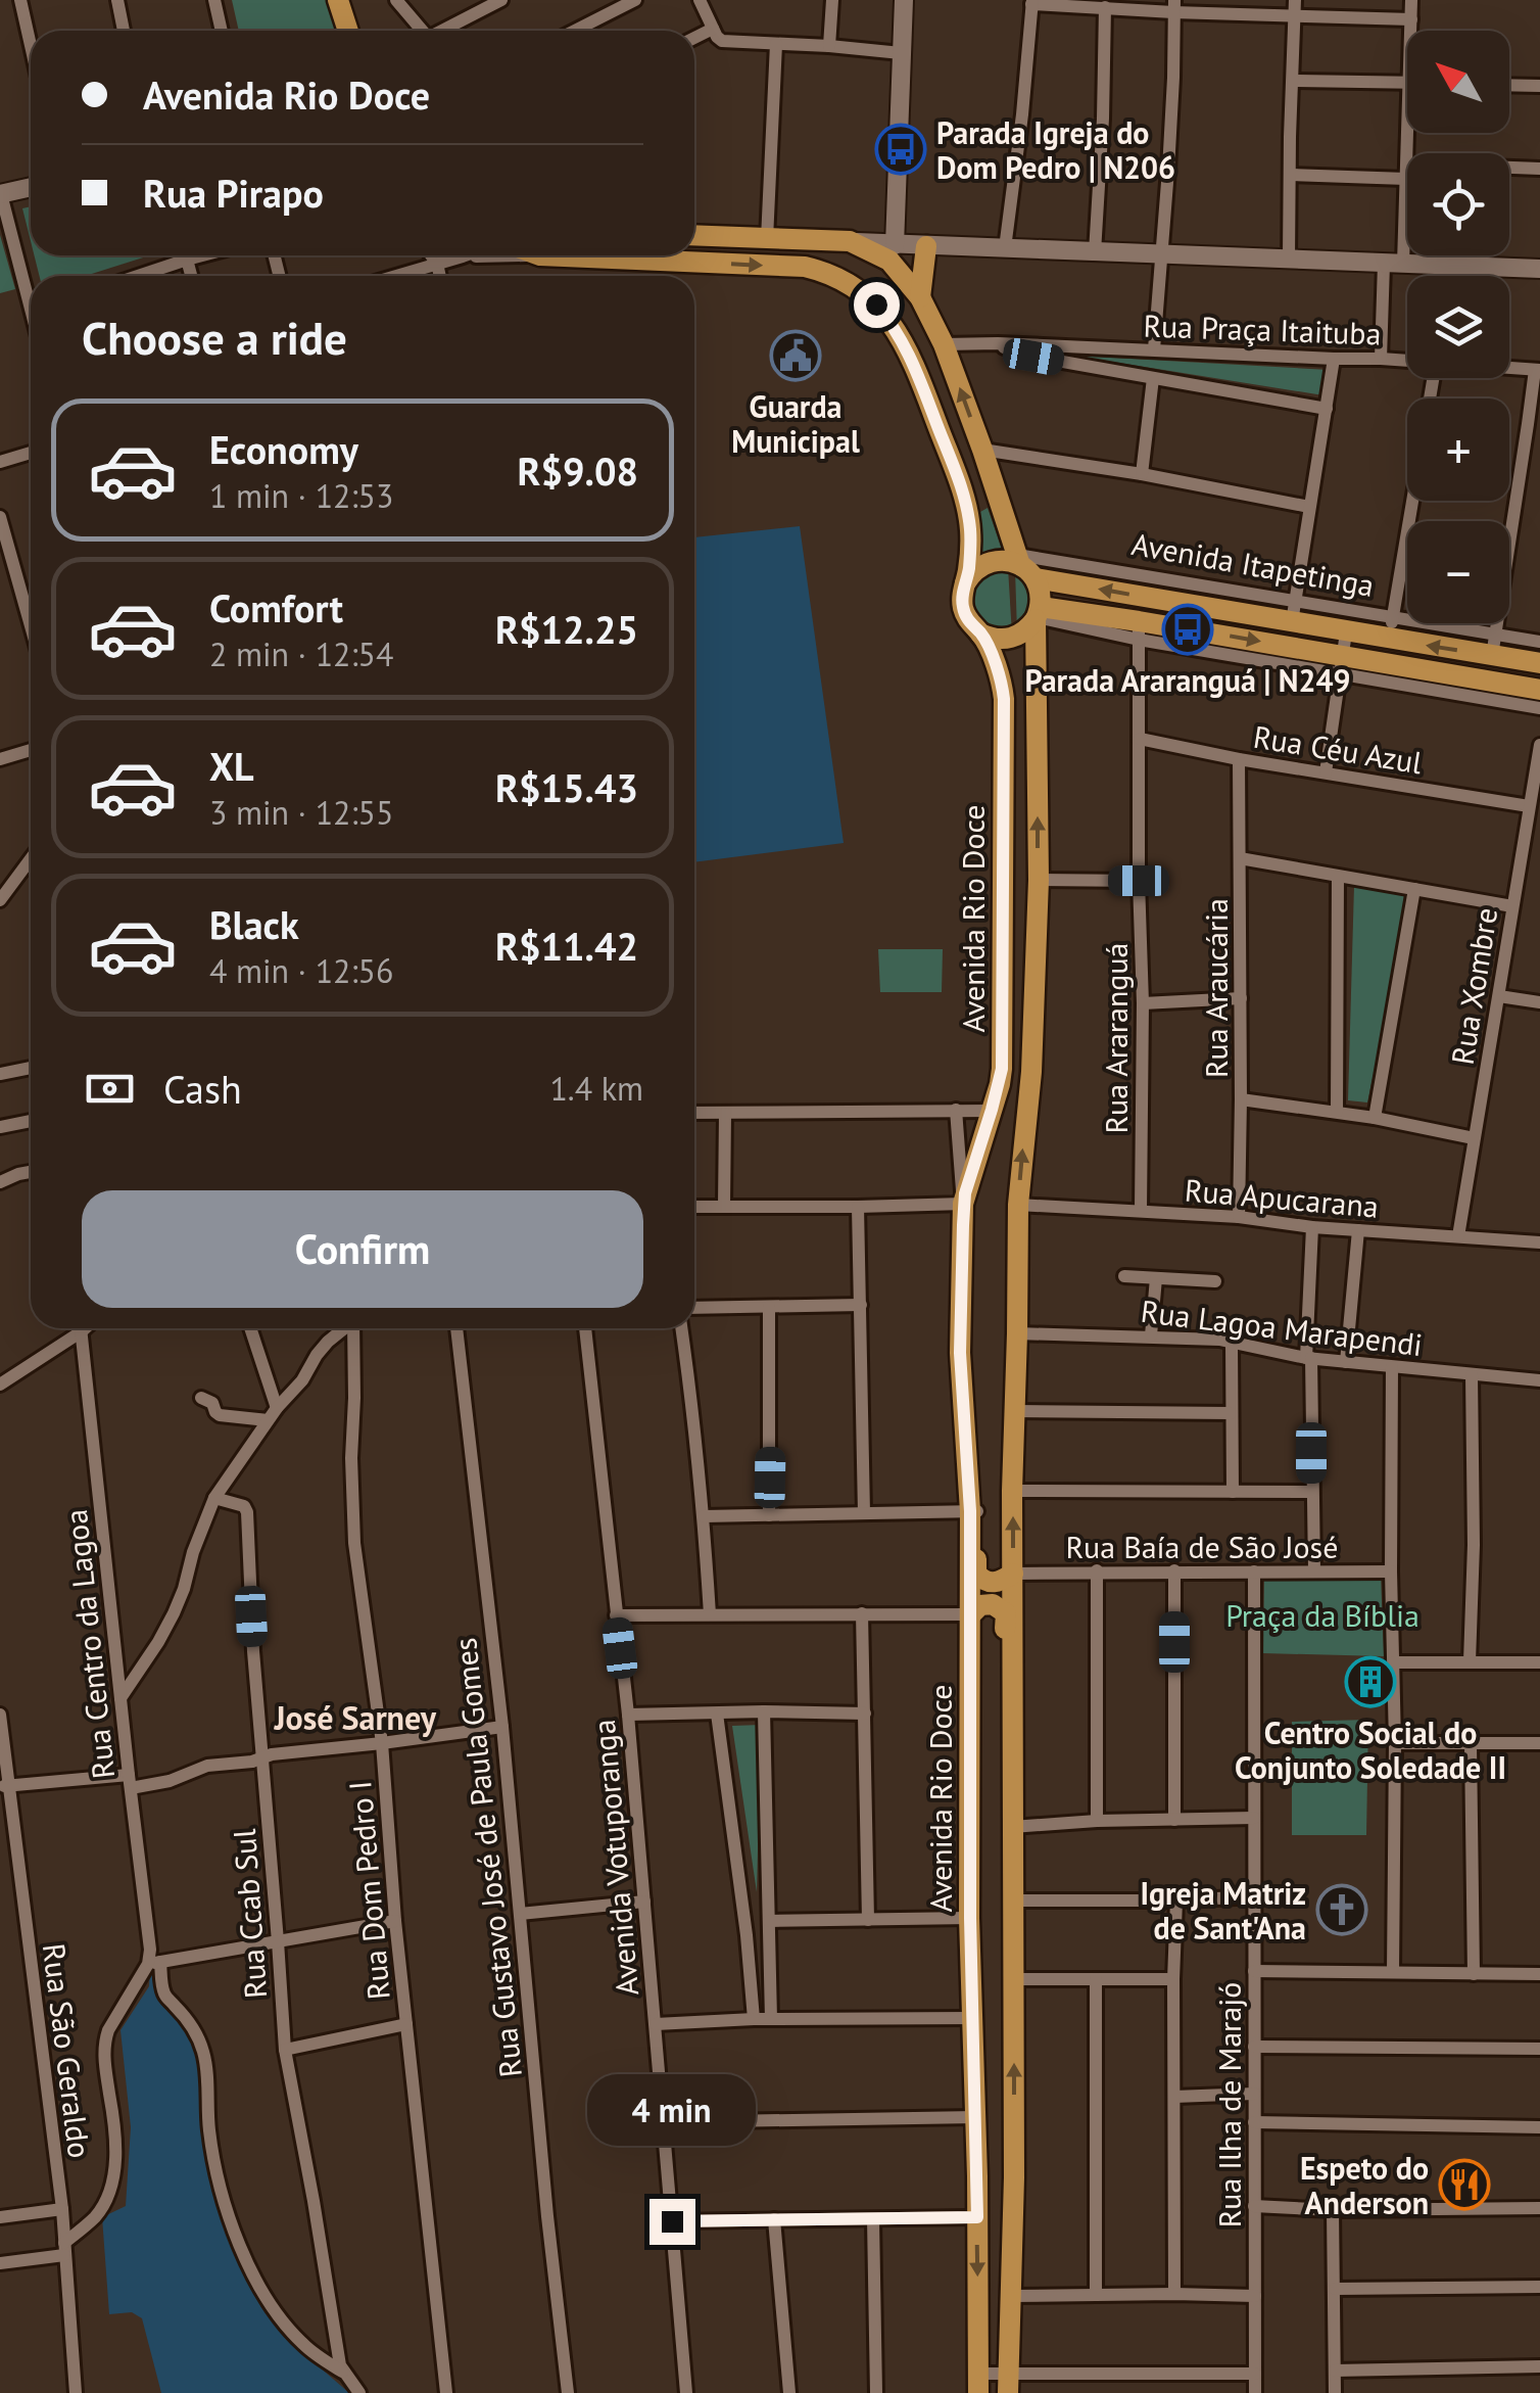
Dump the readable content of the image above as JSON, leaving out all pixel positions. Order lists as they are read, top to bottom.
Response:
{
  "streets": {
    "main road": ["Avenida Itapetinga", "Avenida Rio Doce"],
    "street": [
      "Rua Praça Itaituba",
      "Rua Céu Azul",
      "Rua Xombre",
      "Rua Araucária",
      "Rua Araranguá",
      "Rua Apucarana",
      "Rua Lagoa Marapendi",
      "Rua Baía de São José",
      "Rua Centro da Lagoa",
      "Rua Gustavo José de Paula Gomes",
      "Avenida Votuporanga",
      "Rua Dom Pedro I",
      "Rua Ccab Sul",
      "Rua São Geraldo",
      "Rua Ilha de Marajó"
    ]
  },
  "crossings": [
    ["Rua Praça Itaituba", "Avenida Itapetinga"],
    ["Rua Praça Itaituba", "Avenida Rio Doce"],
    ["Avenida Itapetinga", "Avenida Rio Doce"],
    ["Rua Céu Azul", "Rua Xombre"],
    ["Rua Céu Azul", "Rua Araucária"],
    ["Rua Céu Azul", "Rua Araranguá"],
    ["Avenida Rio Doce", "Rua Apucarana"],
    ["Avenida Rio Doce", "Rua Lagoa Marapendi"],
    ["Avenida Rio Doce", "Rua Baía de São José"],
    ["Rua Xombre", "Rua Apucarana"],
    ["Rua Araucária", "Rua Apucarana"],
    ["Rua Araranguá", "Rua Apucarana"],
    ["Rua Baía de São José", "Rua Ilha de Marajó"],
    ["Rua Centro da Lagoa", "Rua Ccab Sul"]
  ],
  "districts": ["José Sarney"],
  "parks": ["Praça da Bíblia"],
  "places": {
    "bus stop": ["Parada Igreja do Dom Pedro | N206", "Parada Araranguá | N249"],
    "public building": ["Guarda Municipal"],
    "building": ["Centro Social do Conjunto Soledade II"],
    "church": ["Igreja Matriz de Sant'Ana"],
    "restaurant": ["Espeto do Anderson"]
  },
  "north": "top left",
  "page": {
    "map_buttons": ["+", "−"],
    "banner": ["Avenida Rio Doce", "Rua Pirapo"],
    "heading": "Choose a ride",
    "list": [
      {
        "name": "Economy",
        "note": "1 min · 12:53",
        "value": "R$9.08"
      },
      {
        "name": "Comfort",
        "note": "2 min · 12:54",
        "value": "R$12.25"
      },
      {
        "name": "XL",
        "note": "3 min · 12:55",
        "value": "R$15.43"
      },
      {
        "name": "Black",
        "note": "4 min · 12:56",
        "value": "R$11.42"
      }
    ],
    "pay": ["Cash", "1.4 km"],
    "buttons": "Confirm",
    "bubble": "4 min"
  }
}
